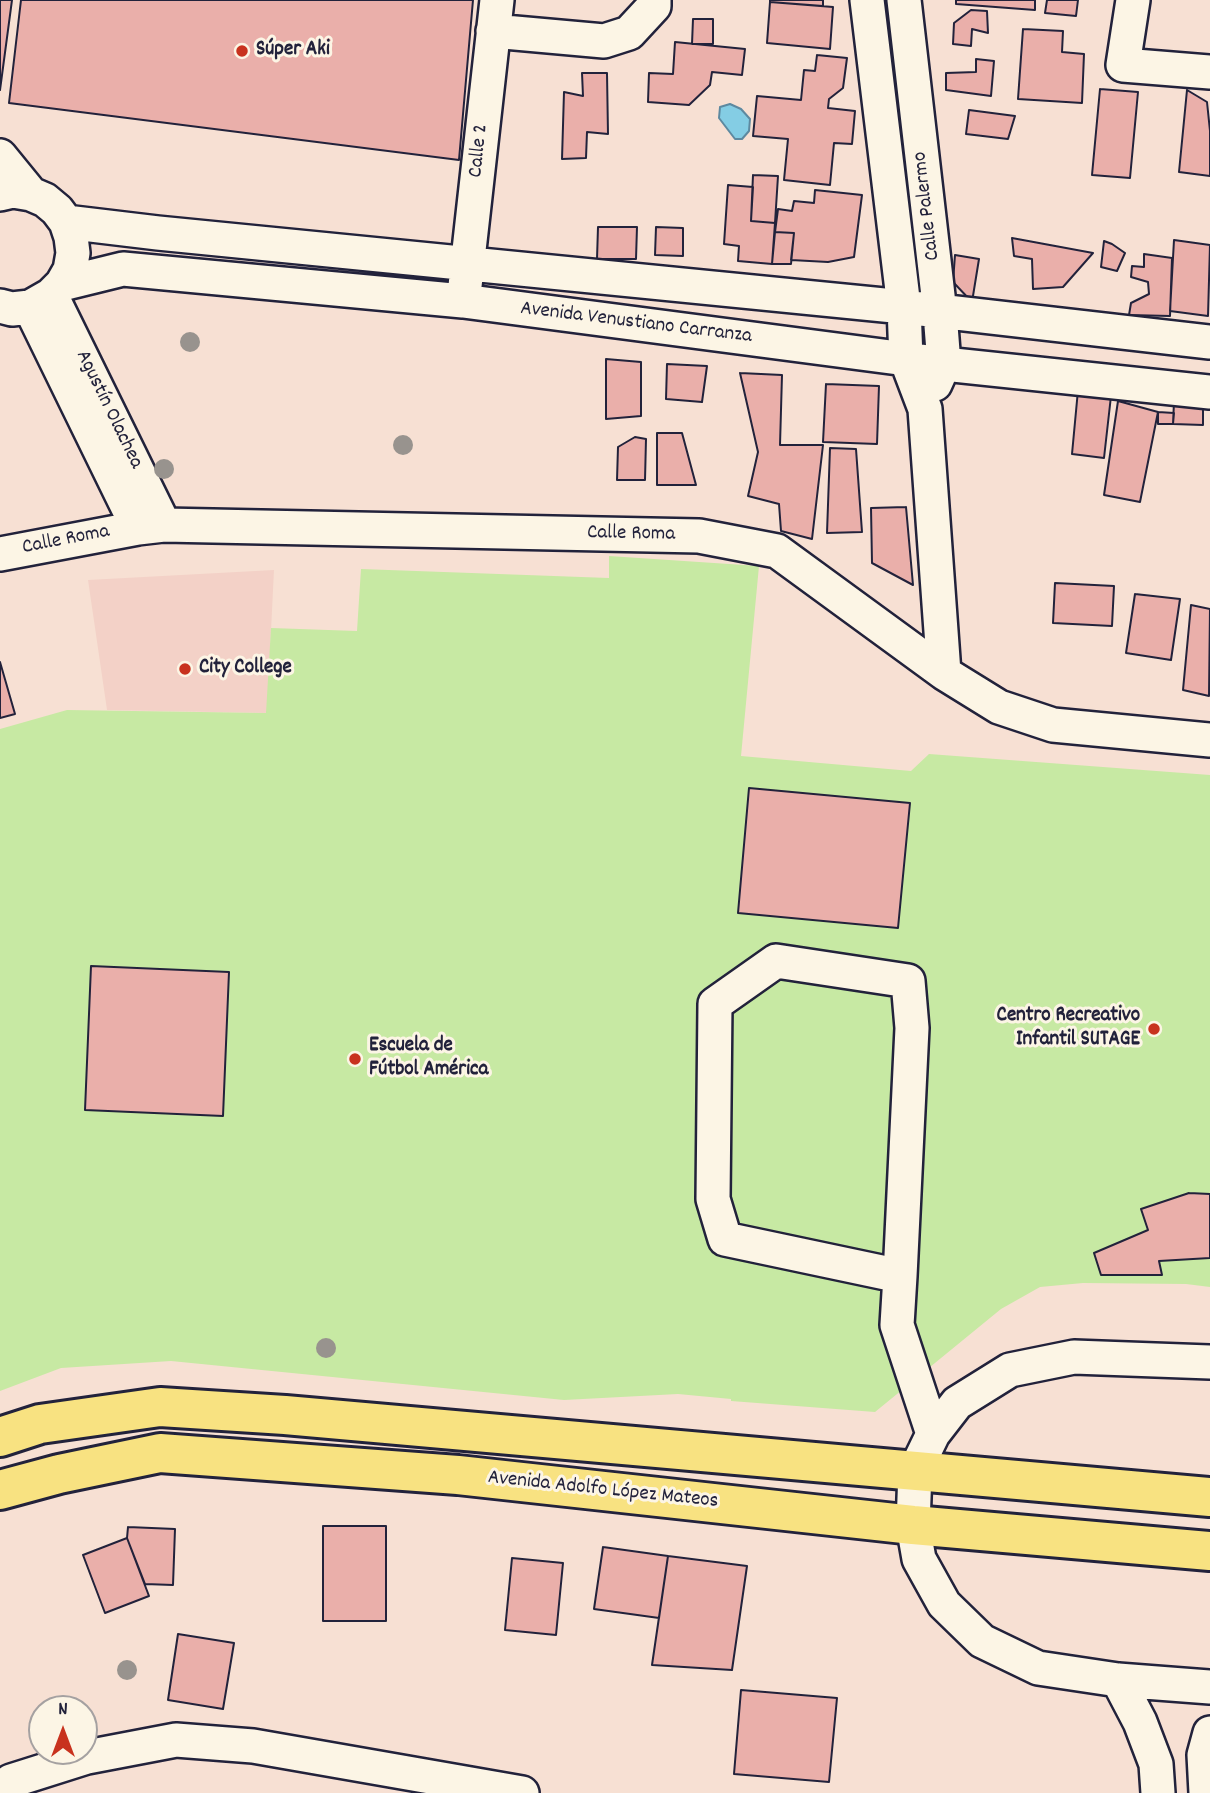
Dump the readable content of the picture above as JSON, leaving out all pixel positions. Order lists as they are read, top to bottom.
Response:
{
  "streets": {
    "main road": ["Avenida Adolfo López Mateos"],
    "street": [
      "Calle 2",
      "Calle Palermo",
      "Avenida Venustiano Carranza",
      "Agustín Olachea",
      "Calle Roma"
    ]
  },
  "crossings": [
    ["Calle 2", "Avenida Venustiano Carranza"],
    ["Calle Palermo", "Avenida Venustiano Carranza"],
    ["Calle Palermo", "Calle Roma"],
    ["Avenida Venustiano Carranza", "Agustín Olachea"],
    ["Agustín Olachea", "Calle Roma"]
  ],
  "places": [
    "Súper Aki",
    "City College",
    "Centro Recreativo Infantil SUTAGE",
    "Escuela de Fútbol América"
  ],
  "north": "top"
}
